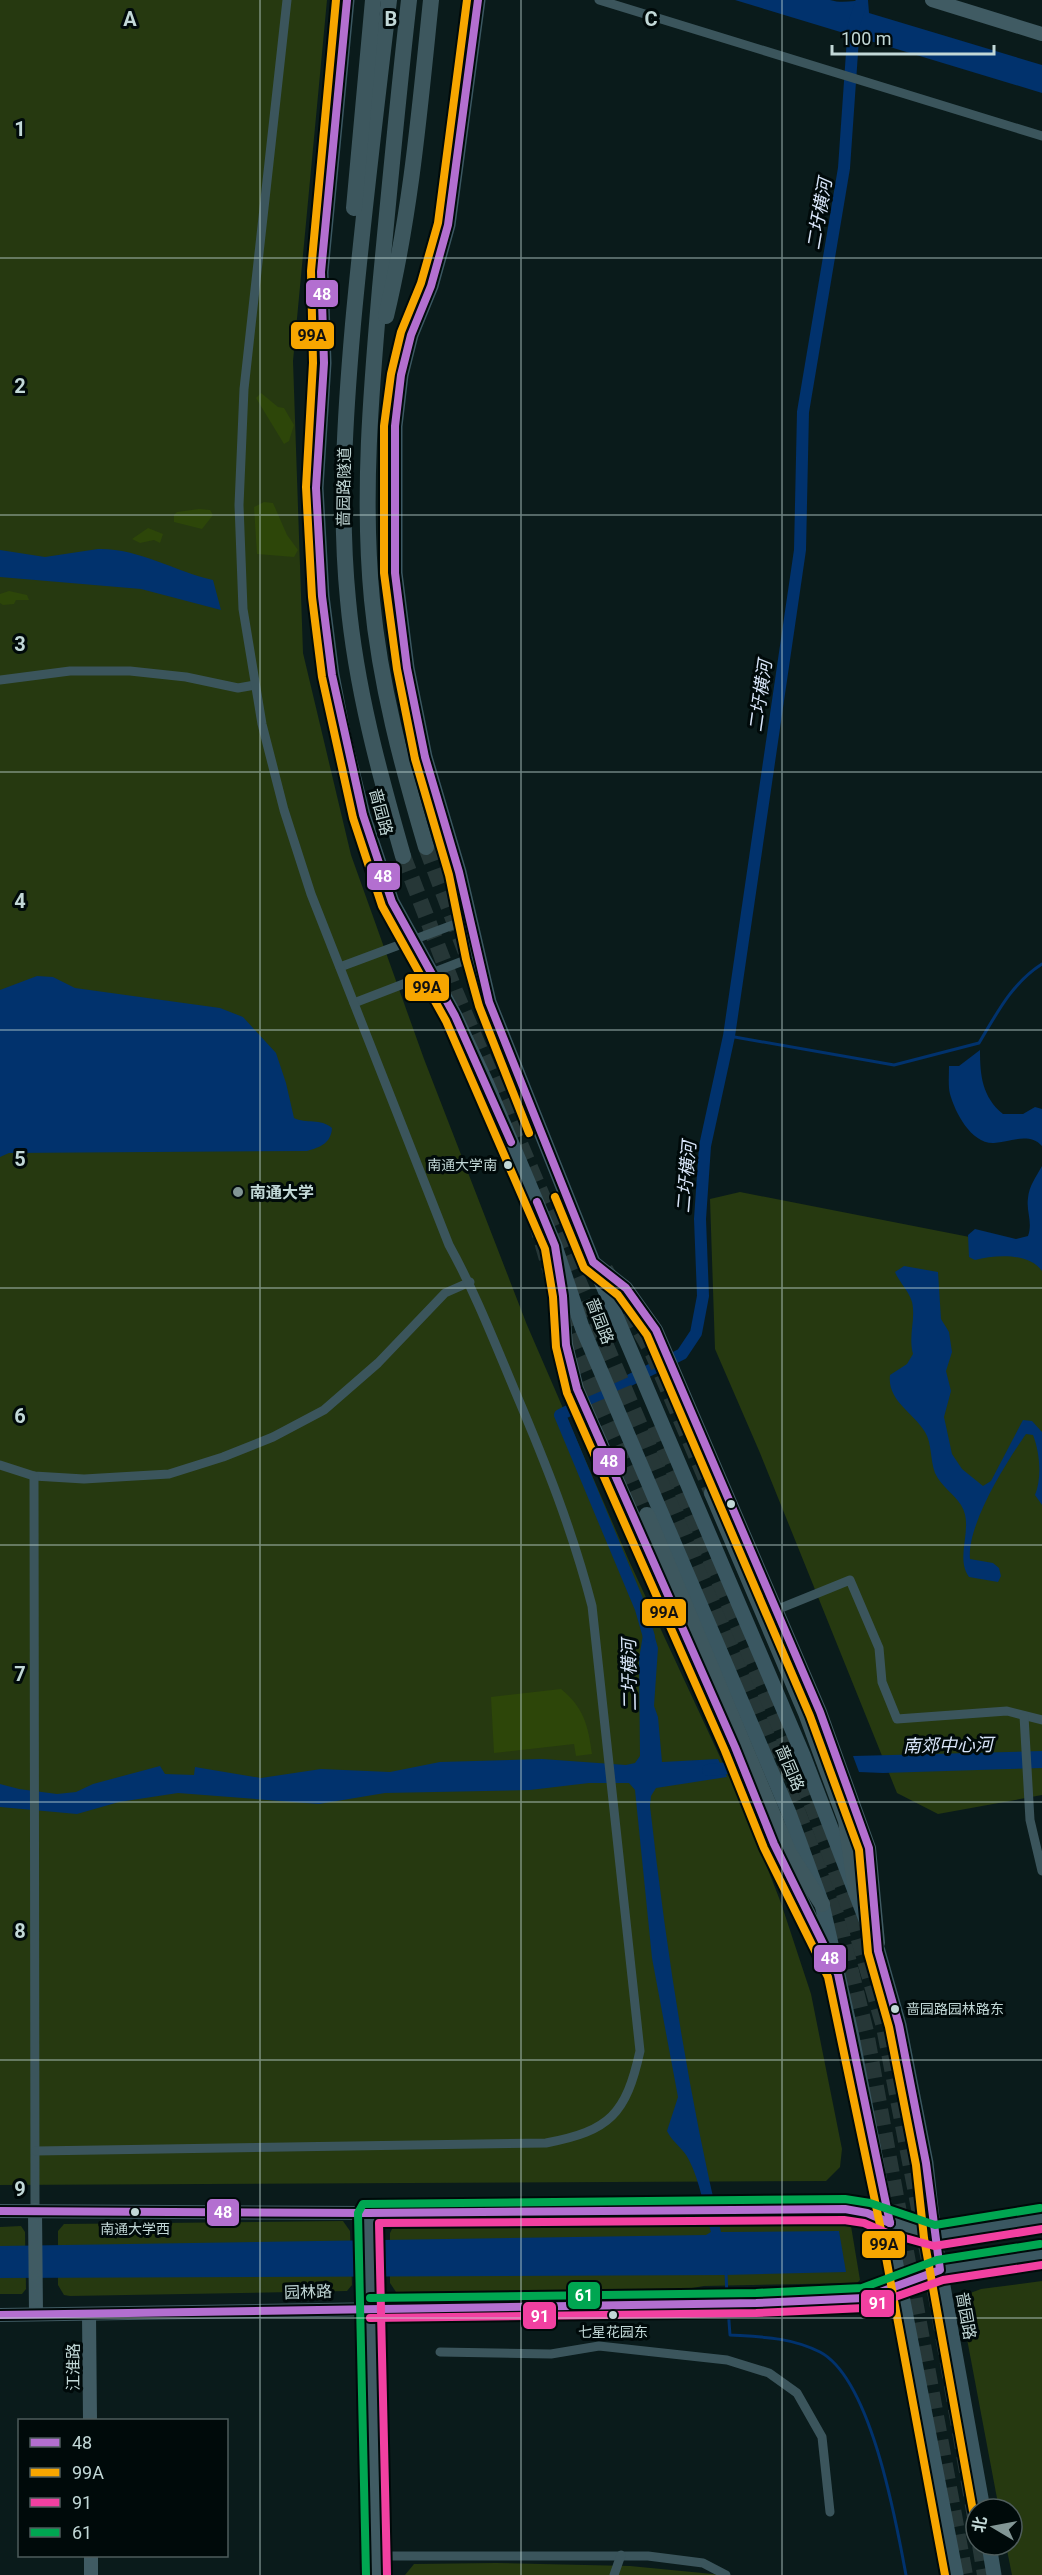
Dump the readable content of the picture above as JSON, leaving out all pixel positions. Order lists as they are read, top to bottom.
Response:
{
  "streets": {
    "highway": ["啬园路隧道"],
    "main road": ["啬园路", "园林路"],
    "street": ["江淮路"]
  },
  "crossings": [
    ["啬园路", "园林路"],
    ["园林路", "江淮路"]
  ],
  "water": ["二圩横河", "南郊中心河"],
  "places": [
    "南通大学南",
    "南通大学",
    "啬园路园林路东",
    "南通大学西",
    "七星花园东"
  ],
  "lines": [
    "transit line 48",
    "transit line 99A",
    "transit line 61",
    "transit line 91"
  ],
  "legend": [
    "48",
    "99A",
    "91",
    "61"
  ],
  "scale_bar": "100 m",
  "north": "left",
  "grid": {
    "columns": ["A", "B", "C"],
    "rows": [
      "1",
      "2",
      "3",
      "4",
      "5",
      "6",
      "7",
      "8",
      "9"
    ]
  }
}
